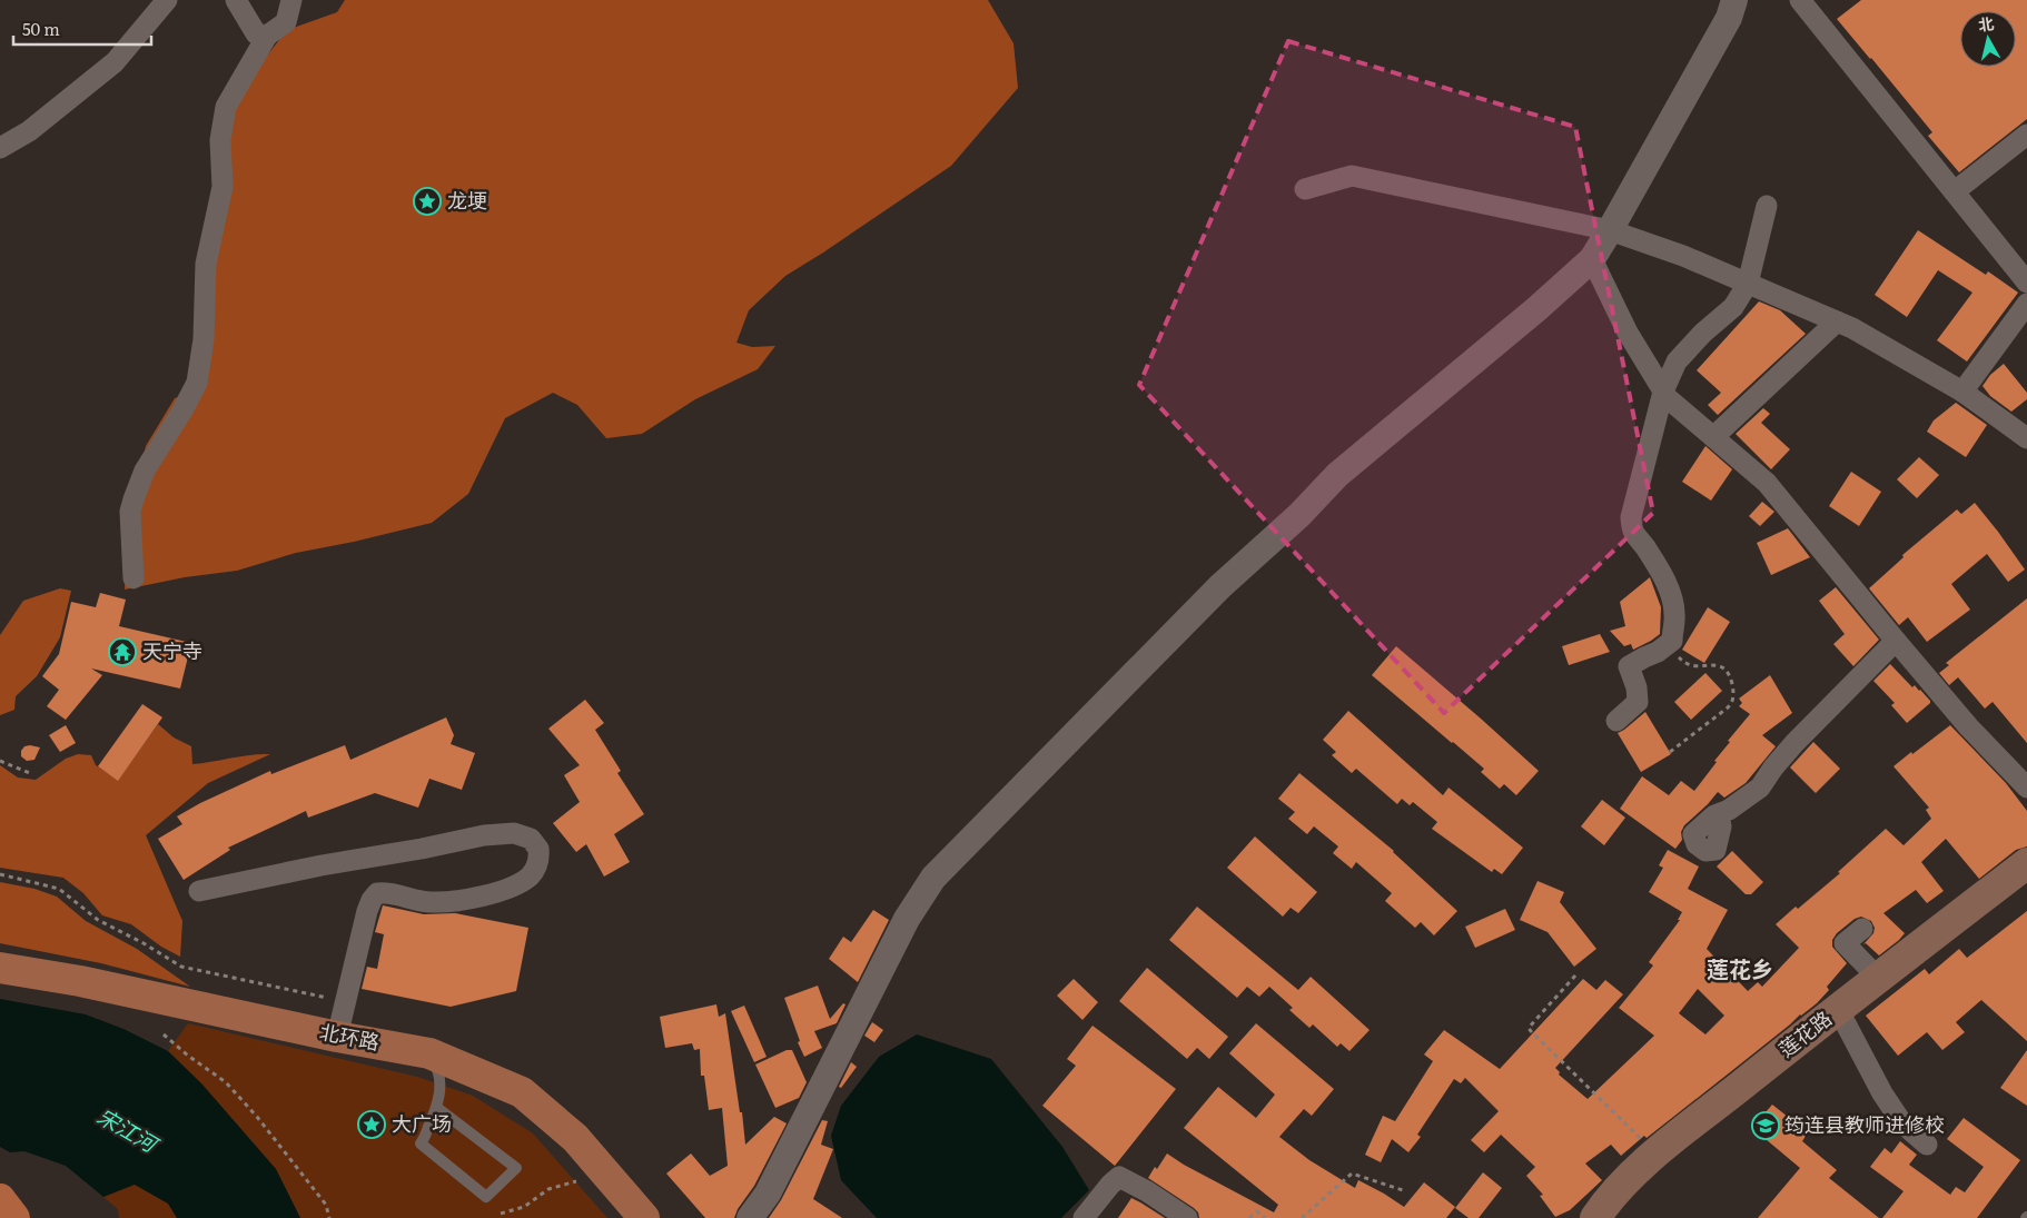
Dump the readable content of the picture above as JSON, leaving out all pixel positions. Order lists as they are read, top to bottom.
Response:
{
  "streets": {
    "main road": ["莲花路", "北环路"]
  },
  "districts": ["莲花乡"],
  "water": ["宋江河"],
  "places": {
    "place": ["龙埂", "大广场"],
    "temple": ["天宁寺"],
    "school or university": ["筠连县教师进修校"]
  },
  "scale_bar": "50 m",
  "north": "top"
}
